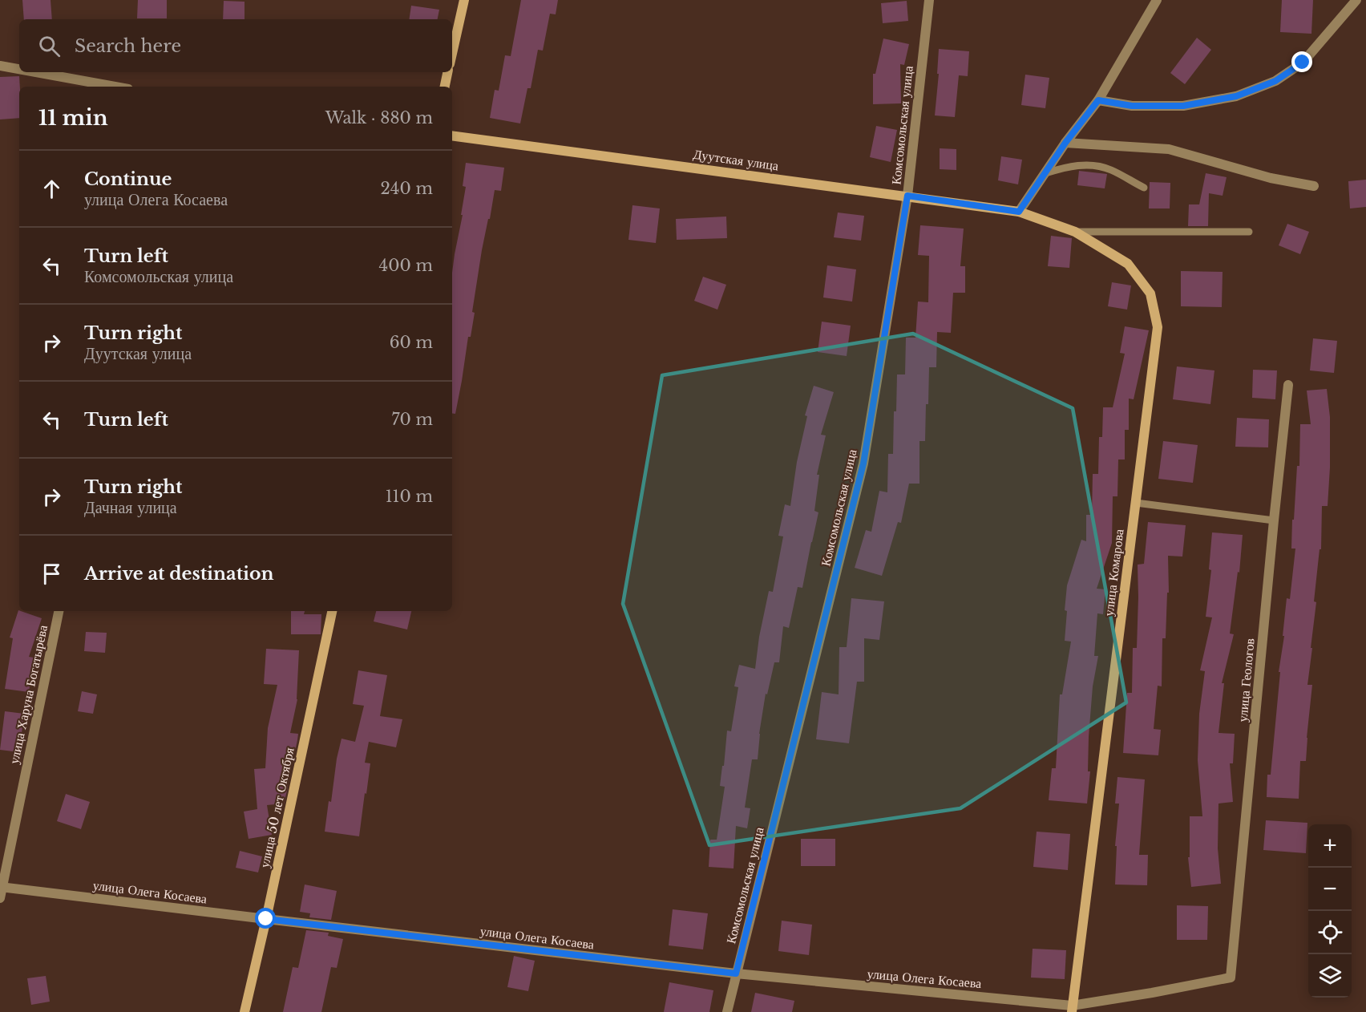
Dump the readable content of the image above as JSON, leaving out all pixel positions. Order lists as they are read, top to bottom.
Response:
{
  "streets": {
    "street": [
      "Комсомольская улица",
      "Дуутская улица",
      "улица Комарова",
      "улица Геологов",
      "улица Харуна Богатырёва",
      "улица 50 лет Октября",
      "улица Олега Косаева"
    ]
  },
  "crossings": [
    ["Комсомольская улица", "Дуутская улица"],
    ["Комсомольская улица", "улица Олега Косаева"],
    ["Дуутская улица", "улица Комарова"],
    ["улица Комарова", "улица Олега Косаева"],
    ["улица Геологов", "улица Олега Косаева"],
    ["улица Харуна Богатырёва", "улица Олега Косаева"],
    ["улица 50 лет Октября", "улица Олега Косаева"]
  ],
  "page": {
    "search": "Search here",
    "heading": ["11 min", "Walk · 880 m"],
    "list": [
      ["Continue", "улица Олега Косаева", "240 m"],
      ["Turn left", "Комсомольская улица", "400 m"],
      ["Turn right", "Дуутская улица", "60 m"],
      ["Turn left", "70 m"],
      ["Turn right", "Дачная улица", "110 m"],
      "Arrive at destination"
    ],
    "map_buttons": ["+", "−"]
  }
}
